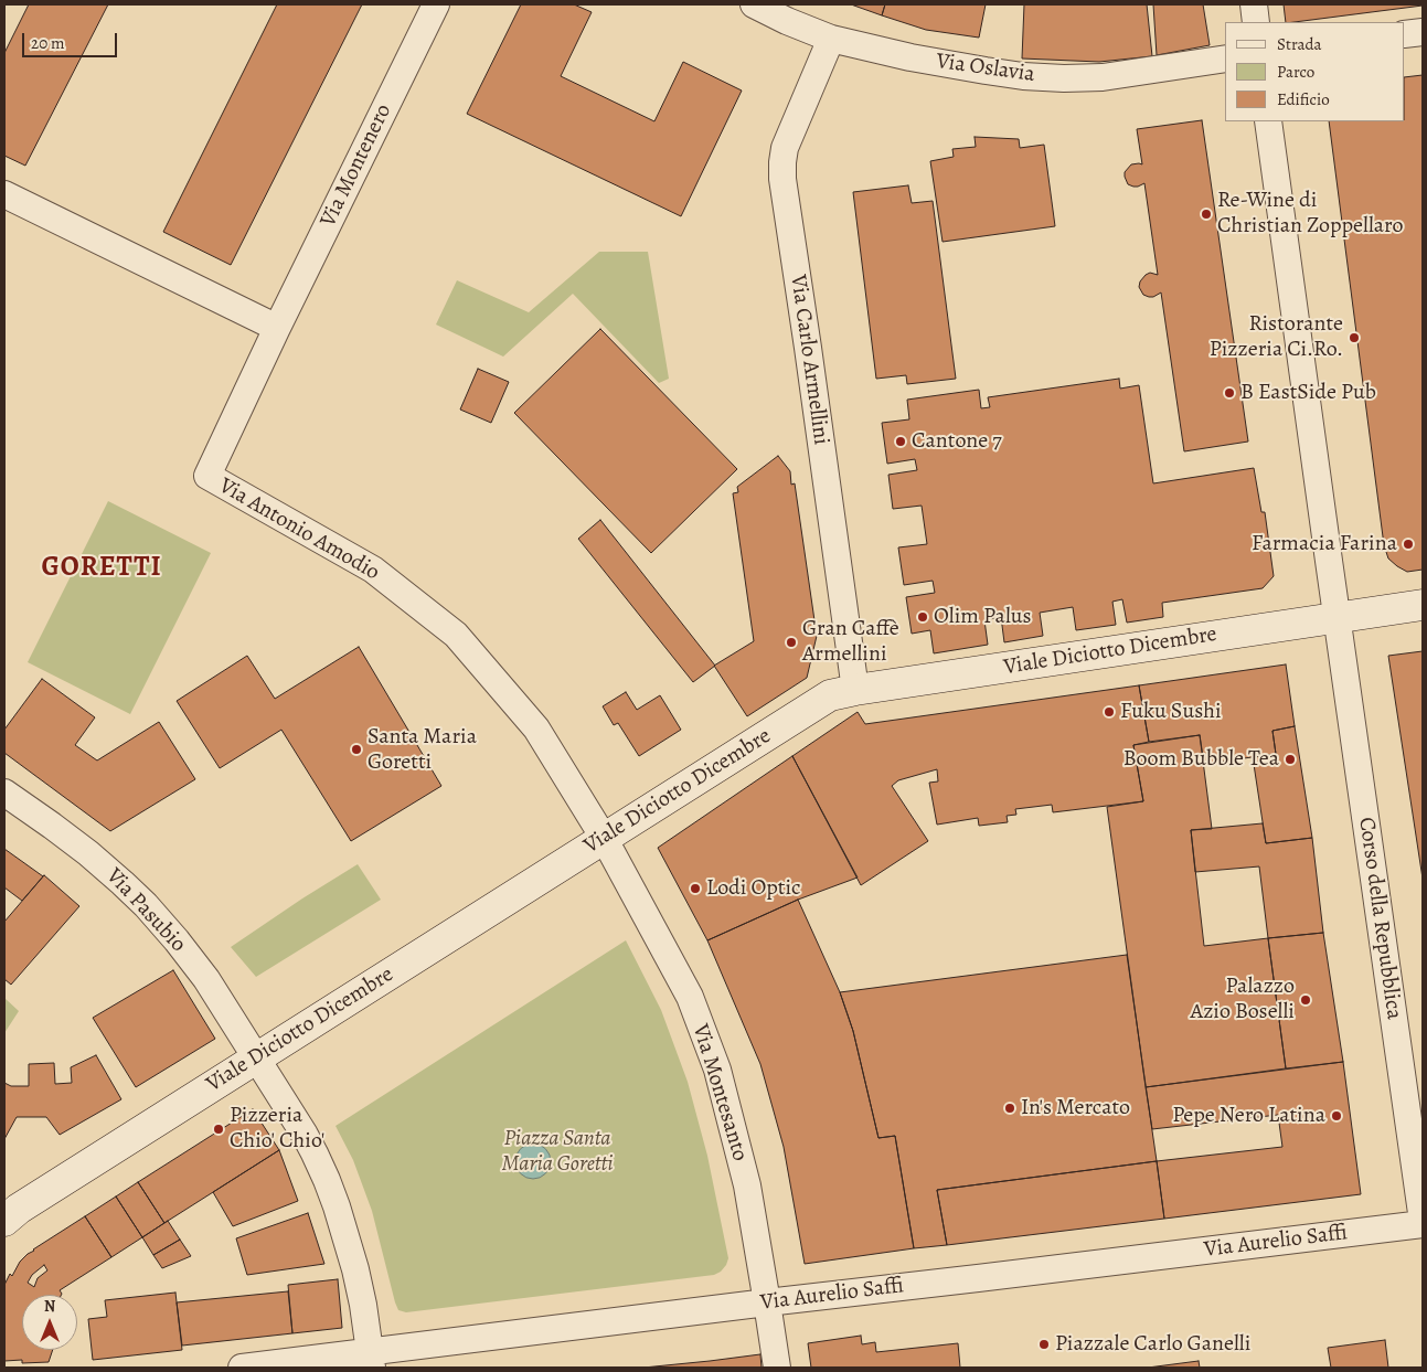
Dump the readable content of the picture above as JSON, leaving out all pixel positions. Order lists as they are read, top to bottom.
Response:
{
  "streets": {
    "main road": ["Viale Diciotto Dicembre"],
    "street": [
      "Via Oslavia",
      "Via Montenero",
      "Via Carlo Armellini",
      "Via Antonio Amodio",
      "Via Pasubio",
      "Corso della Repubblica",
      "Via Montesanto",
      "Via Aurelio Saffi"
    ]
  },
  "crossings": [
    ["Via Oslavia", "Via Carlo Armellini"],
    ["Via Montenero", "Via Antonio Amodio"],
    ["Via Carlo Armellini", "Viale Diciotto Dicembre"],
    ["Via Antonio Amodio", "Viale Diciotto Dicembre"],
    ["Via Antonio Amodio", "Via Montesanto"],
    ["Viale Diciotto Dicembre", "Via Pasubio"],
    ["Viale Diciotto Dicembre", "Corso della Repubblica"],
    ["Viale Diciotto Dicembre", "Via Montesanto"],
    ["Via Pasubio", "Via Aurelio Saffi"],
    ["Corso della Repubblica", "Via Aurelio Saffi"],
    ["Via Montesanto", "Via Aurelio Saffi"]
  ],
  "districts": ["GORETTI"],
  "parks": ["Piazza Santa Maria Goretti"],
  "places": [
    "Re-Wine di Christian Zoppellaro",
    "Ristorante Pizzeria Ci.Ro.",
    "B EastSide Pub",
    "Cantone 7",
    "Farmacia Farina",
    "Olim Palus",
    "Gran Caffè Armellini",
    "Fuku Sushi",
    "Santa Maria Goretti",
    "Boom Bubble Tea",
    "Lodi Optic",
    "Palazzo Azio Boselli",
    "In's Mercato",
    "Pepe Nero Latina",
    "Pizzeria Chio' Chio'",
    "Piazzale Carlo Ganelli"
  ],
  "legend": ["Strada", "Parco", "Edificio"],
  "scale_bar": "20 m",
  "north": "top"
}
